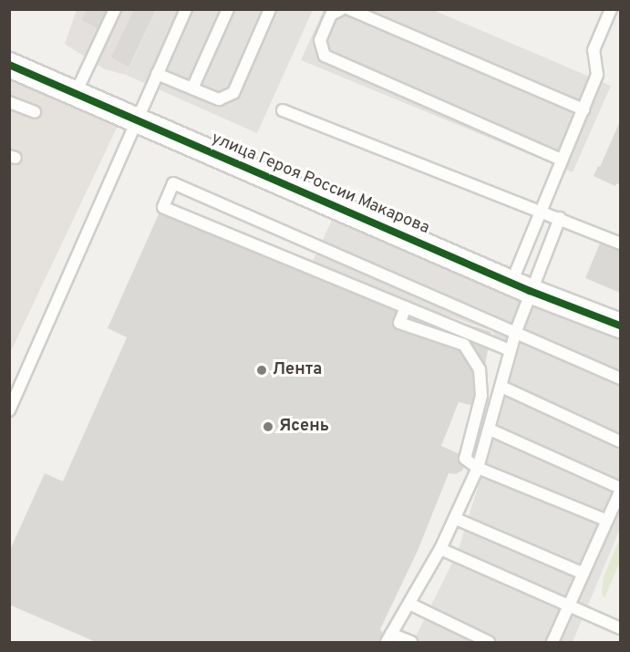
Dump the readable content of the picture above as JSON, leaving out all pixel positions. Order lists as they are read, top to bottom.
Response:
{
  "streets": {
    "street": ["улица Героя России Макарова"]
  },
  "places": ["Лента", "Ясень"]
}
